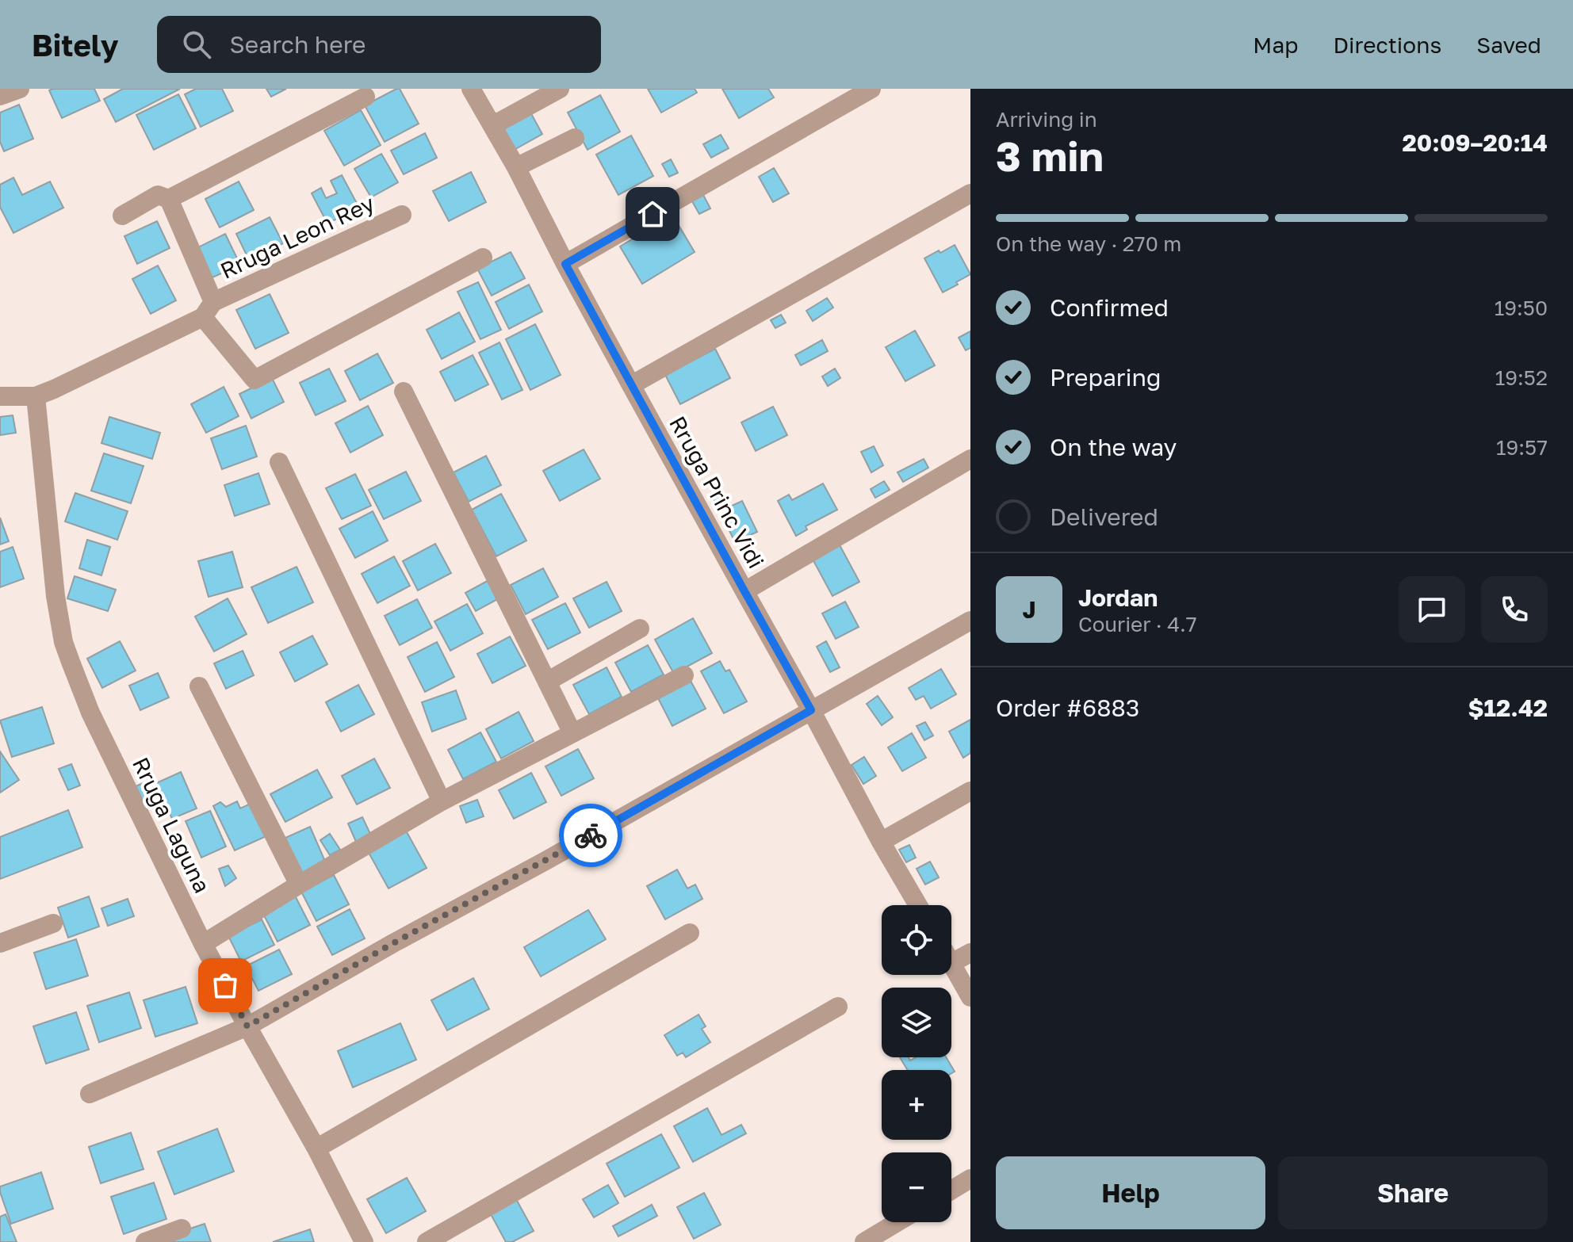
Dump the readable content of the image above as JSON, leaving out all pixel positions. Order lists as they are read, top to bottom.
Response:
{
  "streets": {
    "street": ["Rruga Leon Rey", "Rruga Princ Vidi", "Rruga Laguna"]
  },
  "crossings": [
    ["Rruga Leon Rey", "Rruga Laguna"]
  ],
  "page": {
    "header": "Bitely",
    "search": "Search here",
    "nav": ["Map", "Directions", "Saved"],
    "heading": ["3 min", "Arriving in", "20:09–20:14"],
    "panel": [
      "Jordan",
      "Courier · 4.7",
      "Order #6883",
      "$12.42"
    ],
    "bar": "On the way · 270 m",
    "list": [
      ["Confirmed", "19:50"],
      ["Preparing", "19:52"],
      ["On the way", "19:57"],
      "Delivered"
    ],
    "round": "J",
    "map_buttons": ["+", "−"],
    "buttons": ["Help", "Share"]
  }
}
